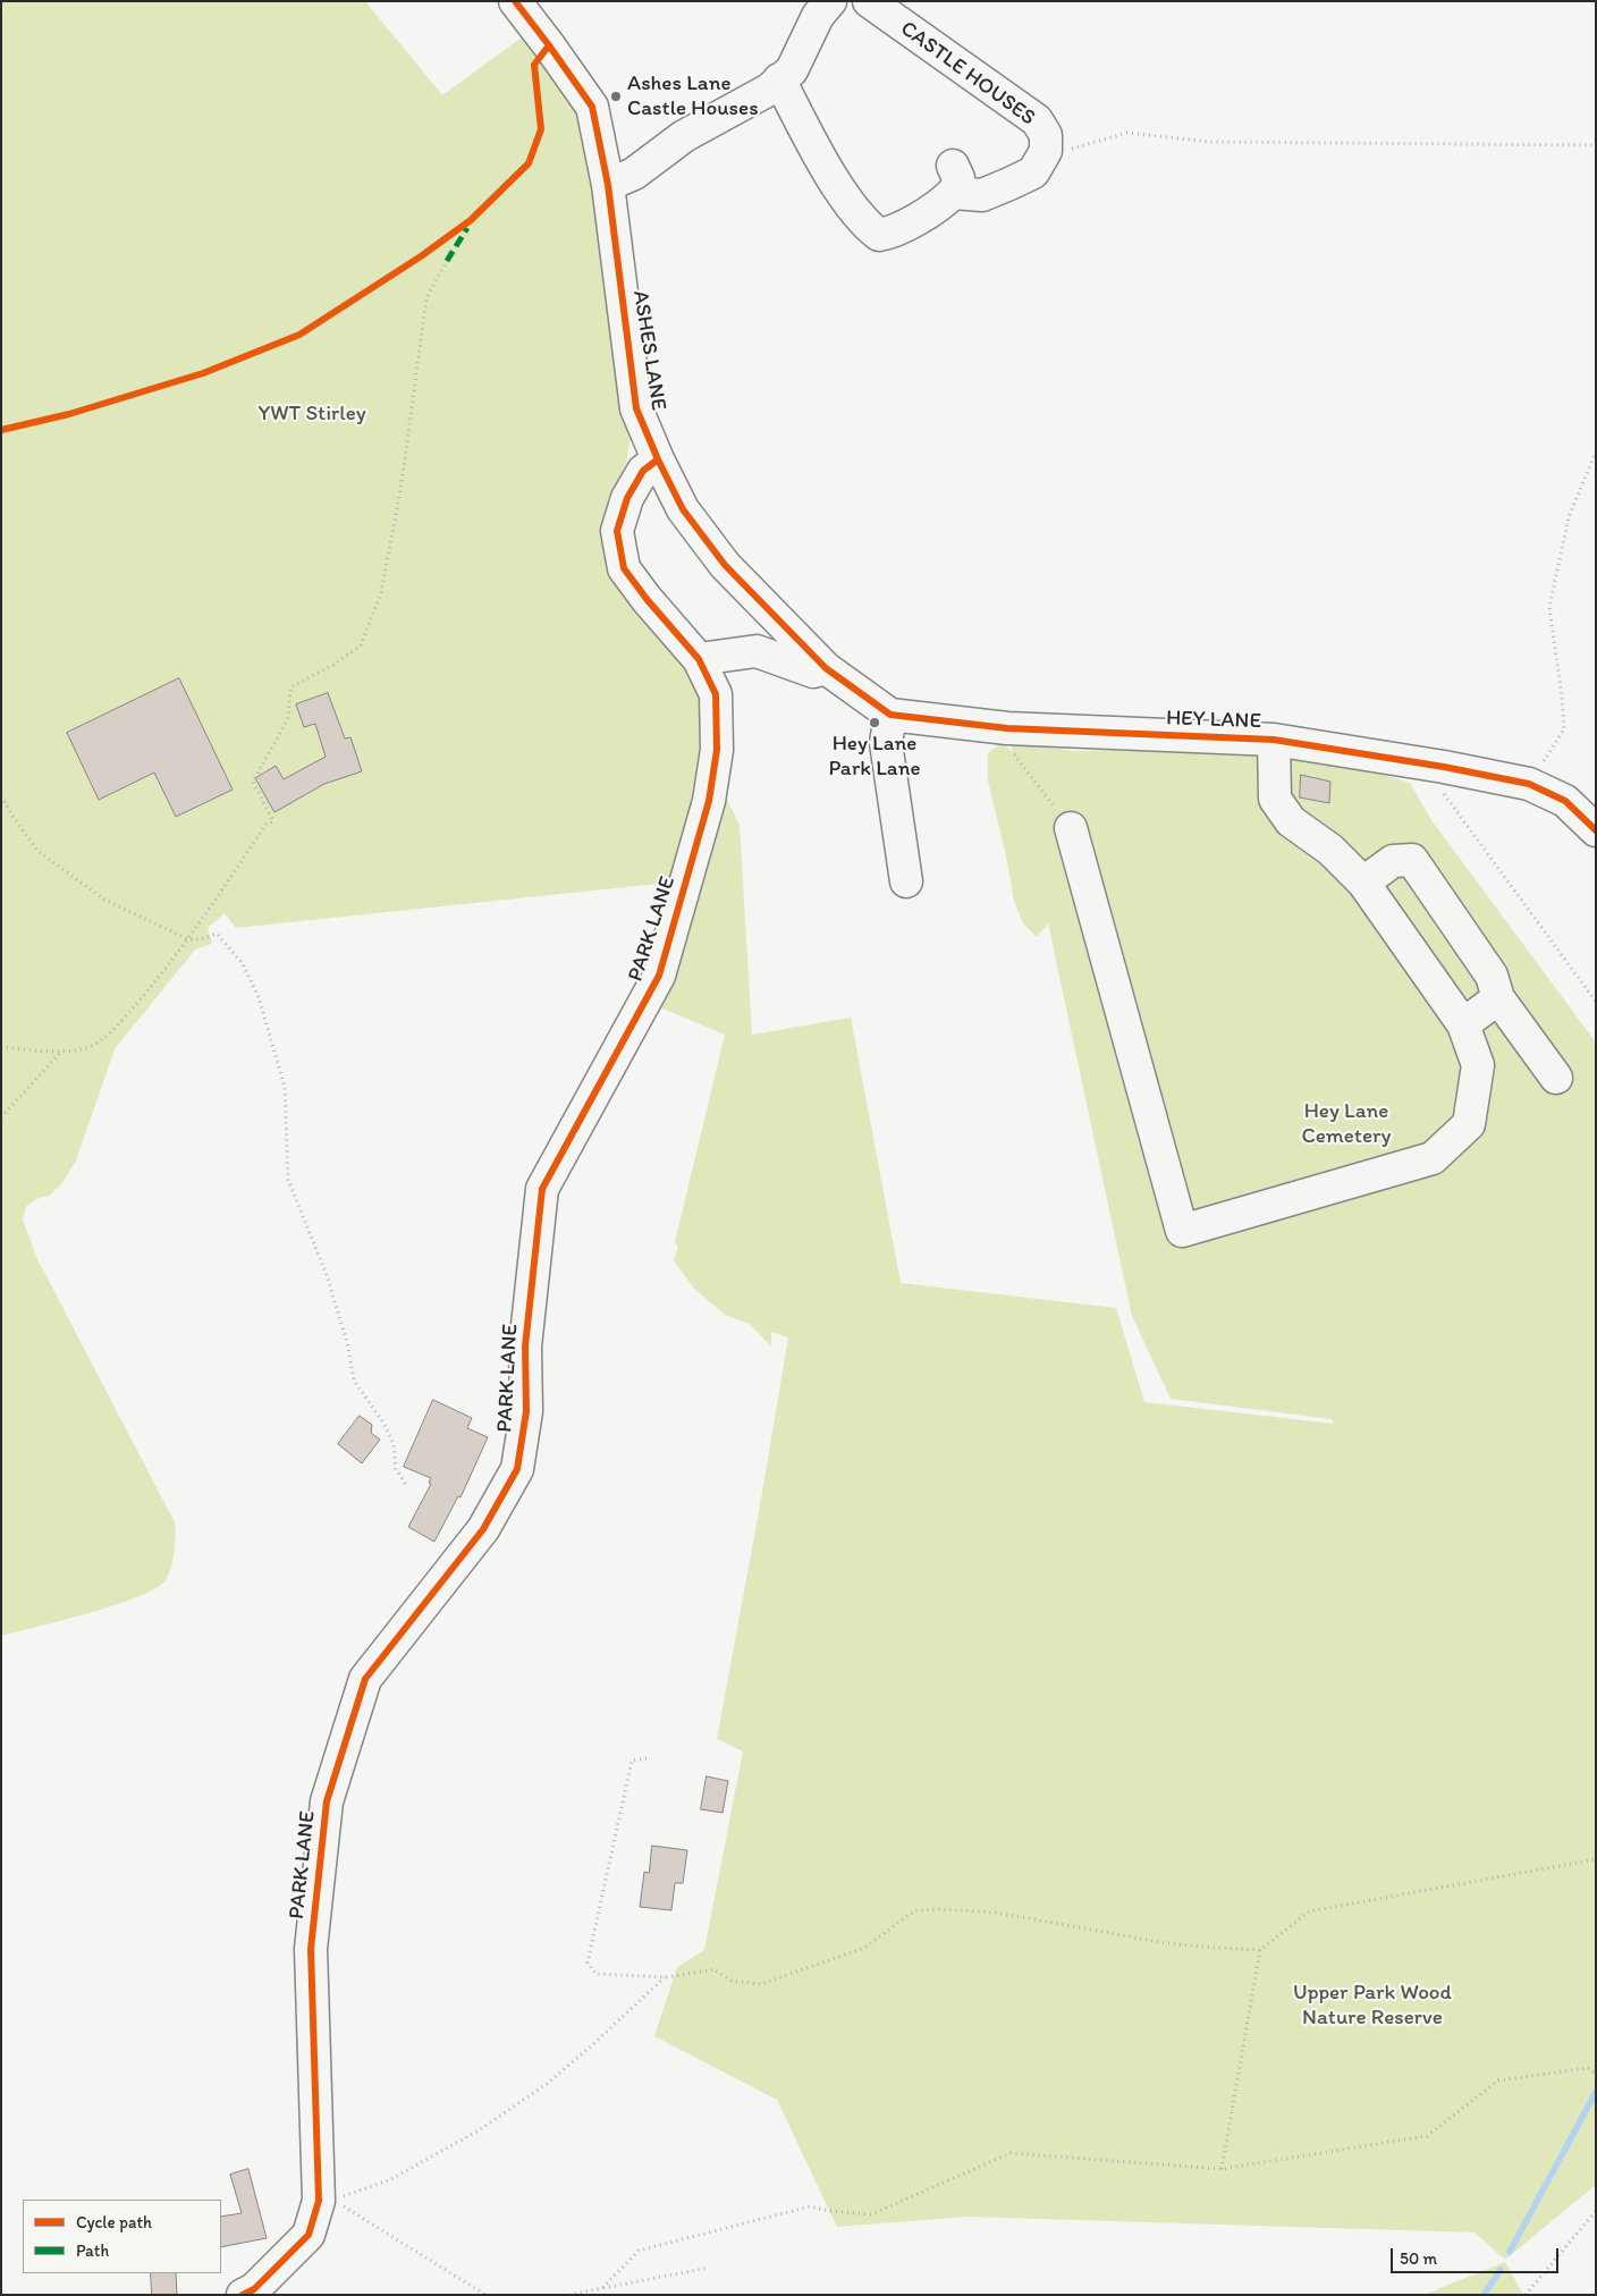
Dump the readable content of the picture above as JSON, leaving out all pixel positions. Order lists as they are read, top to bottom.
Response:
{
  "streets": {
    "street": [
      "CASTLE HOUSES",
      "ASHES LANE",
      "HEY LANE",
      "PARK LANE"
    ]
  },
  "crossings": [
    ["ASHES LANE", "HEY LANE"],
    ["ASHES LANE", "PARK LANE"]
  ],
  "parks": ["YWT Stirley", "Hey Lane Cemetery", "Upper Park Wood Nature Reserve"],
  "places": ["Ashes Lane Castle Houses", "Hey Lane Park Lane"],
  "legend": ["Cycle path", "Path"],
  "scale_bar": "50 m"
}
